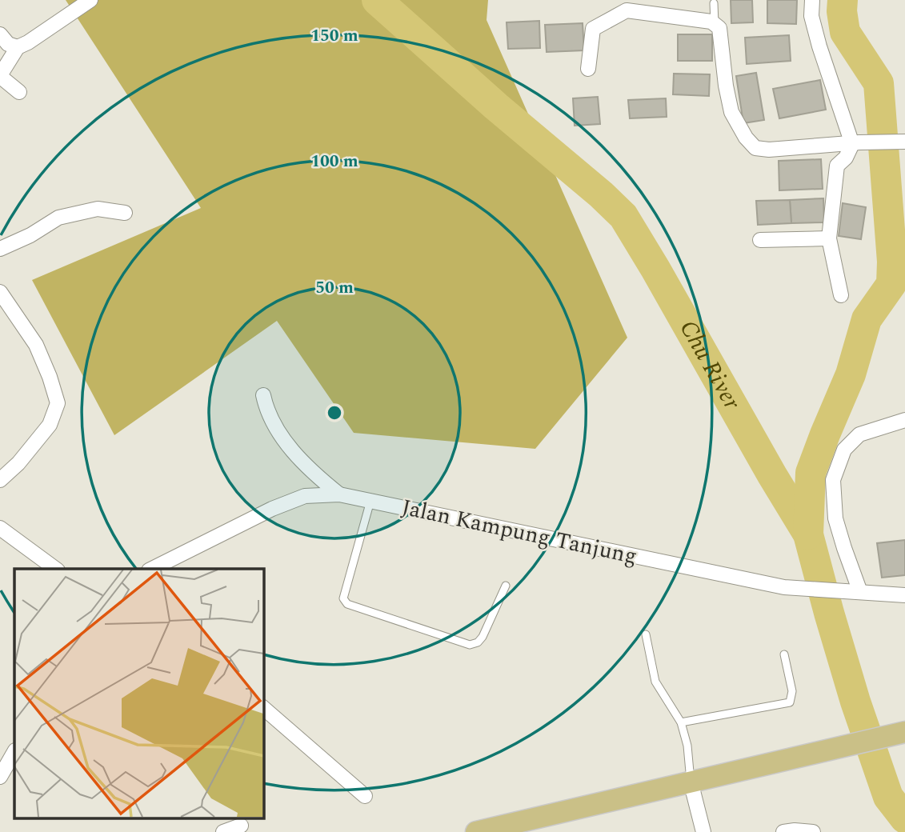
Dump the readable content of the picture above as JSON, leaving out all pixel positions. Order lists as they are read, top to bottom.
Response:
{
  "streets": {
    "street": ["Jalan Kampung Tanjung"]
  },
  "water": ["Chu River"],
  "rings": ["150 m", "100 m", "50 m"]
}
